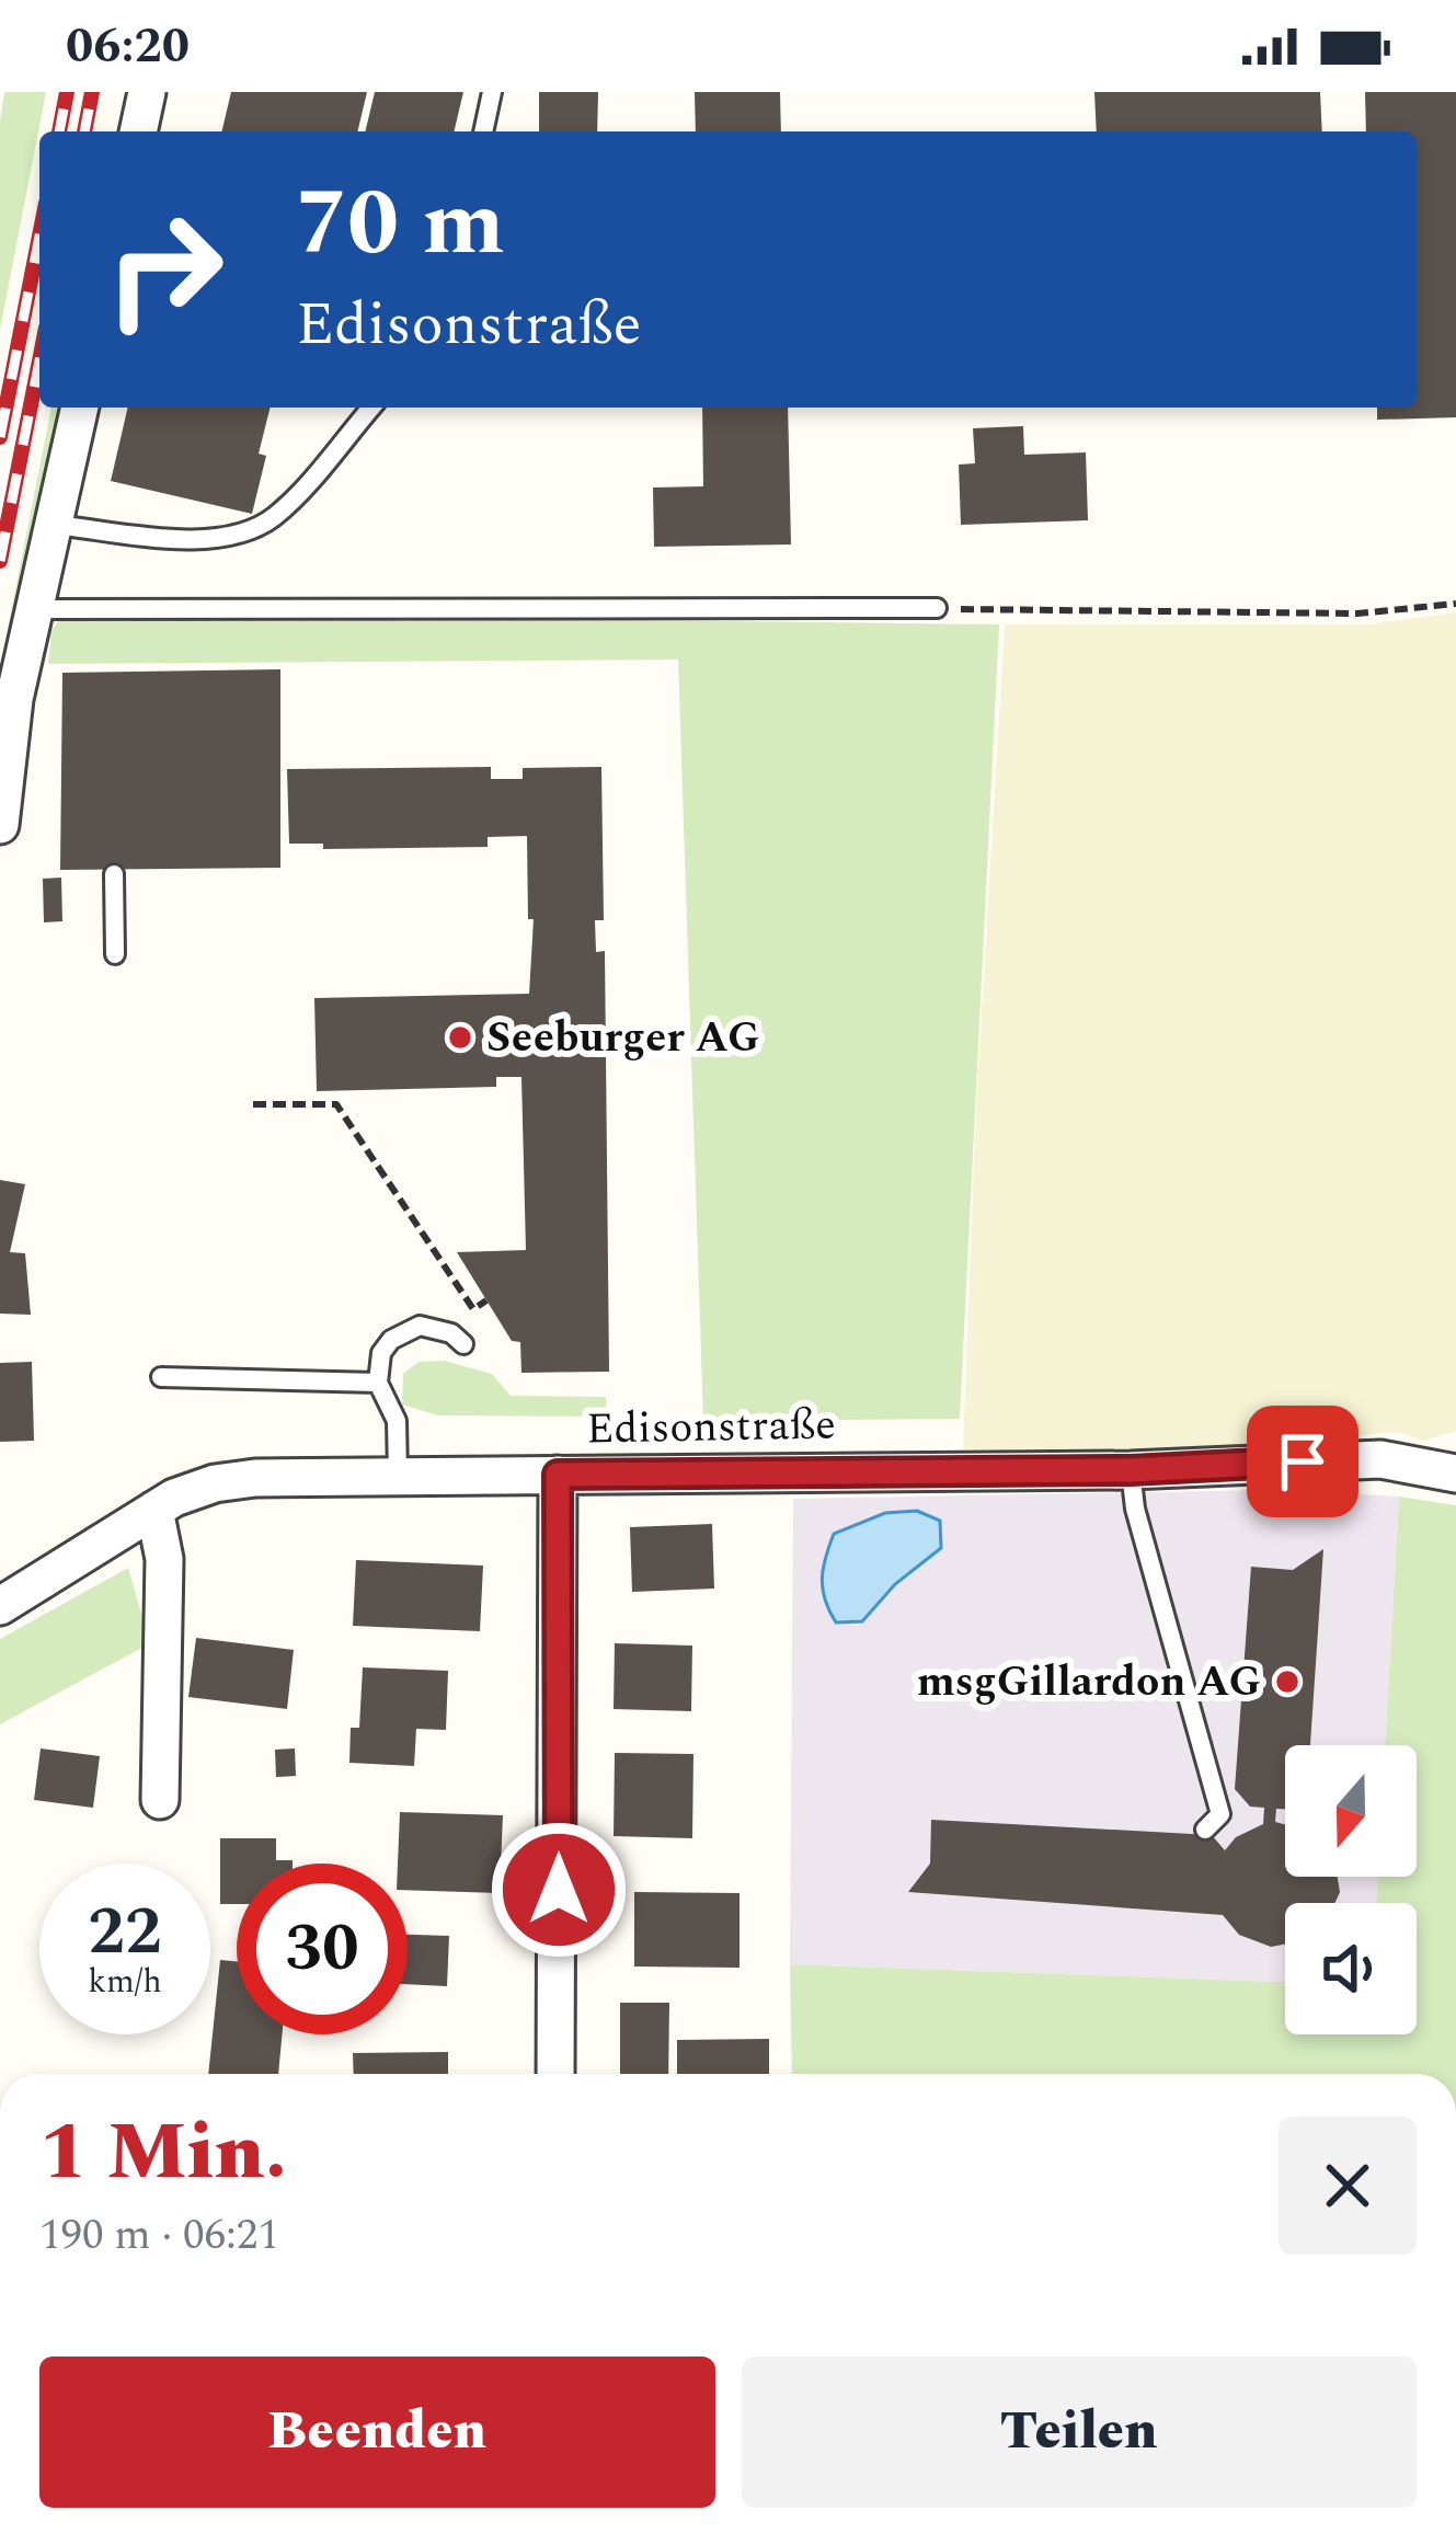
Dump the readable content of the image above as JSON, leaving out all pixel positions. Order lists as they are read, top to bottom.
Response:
{
  "streets": {
    "street": ["Edisonstraße"]
  },
  "places": ["Seeburger AG", "msgGillardon AG"],
  "north": "bottom",
  "page": {
    "status": "06:20",
    "turn": ["70 m", "Edisonstraße"],
    "speed": "22 km/h",
    "limit": "30",
    "heading": ["1 Min.", "190 m · 06:21"],
    "buttons": ["Beenden", "Teilen"]
  }
}
